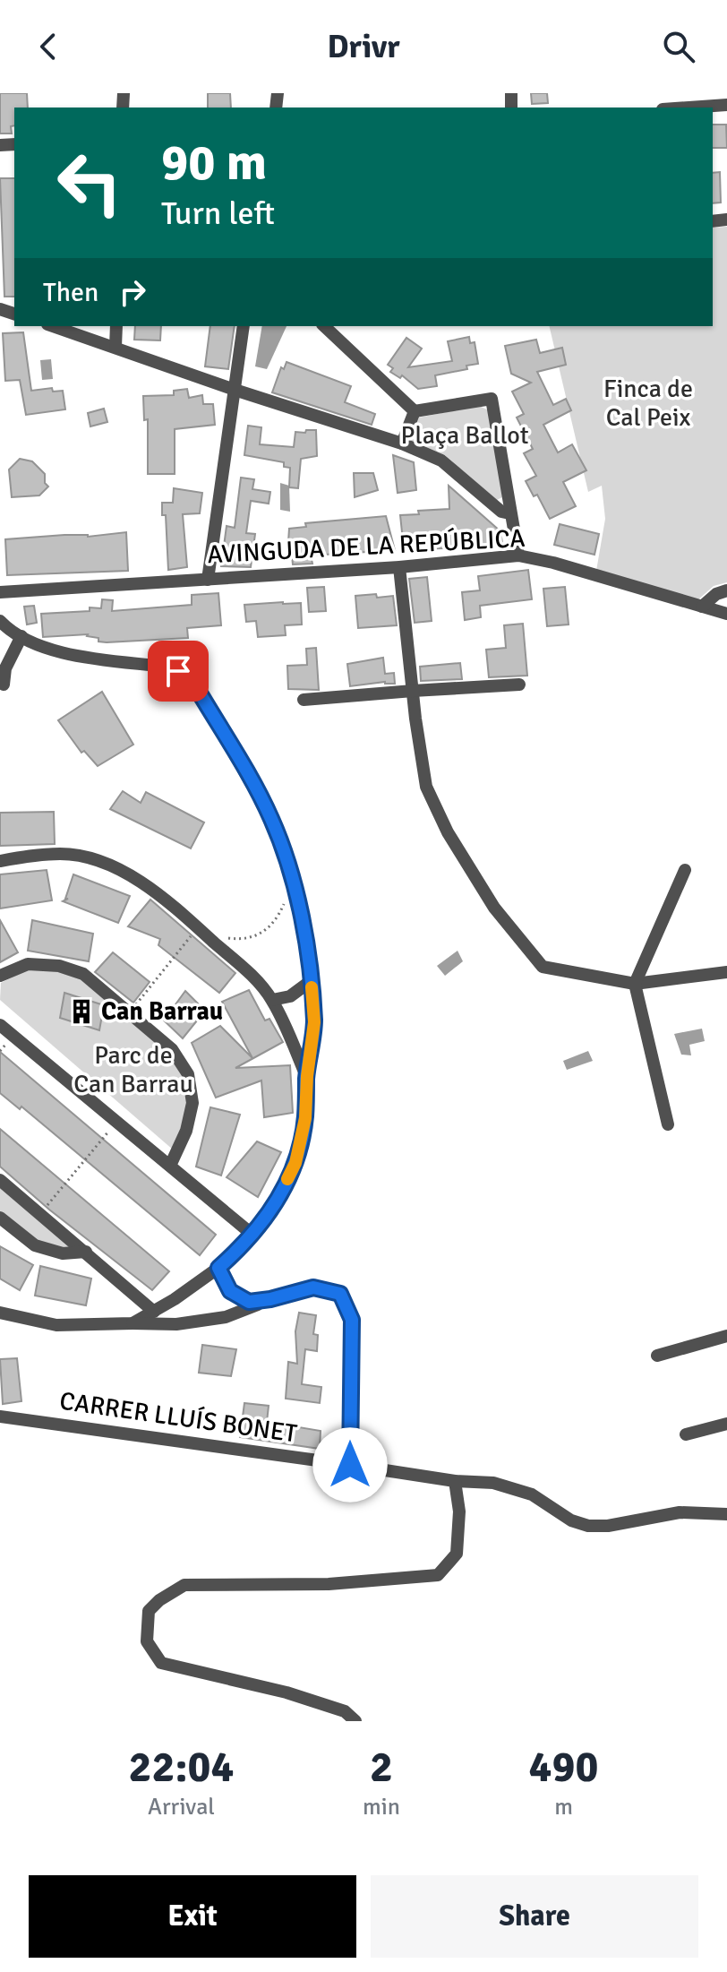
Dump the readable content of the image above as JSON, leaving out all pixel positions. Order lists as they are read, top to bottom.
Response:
{
  "streets": {
    "street": ["AVINGUDA DE LA REPÚBLICA", "CARRER LLUÍS BONET"]
  },
  "parks": ["Finca de Cal Peix", "Plaça Ballot", "Parc de Can Barrau"],
  "places": {
    "building": ["Can Barrau"]
  },
  "page": {
    "header": "Drivr",
    "turn": ["90 m", "Turn left"],
    "then": "Then",
    "eta": [
      "22:04",
      "Arrival",
      "2",
      "min",
      "490",
      "m"
    ],
    "buttons": ["Exit", "Share"]
  }
}
